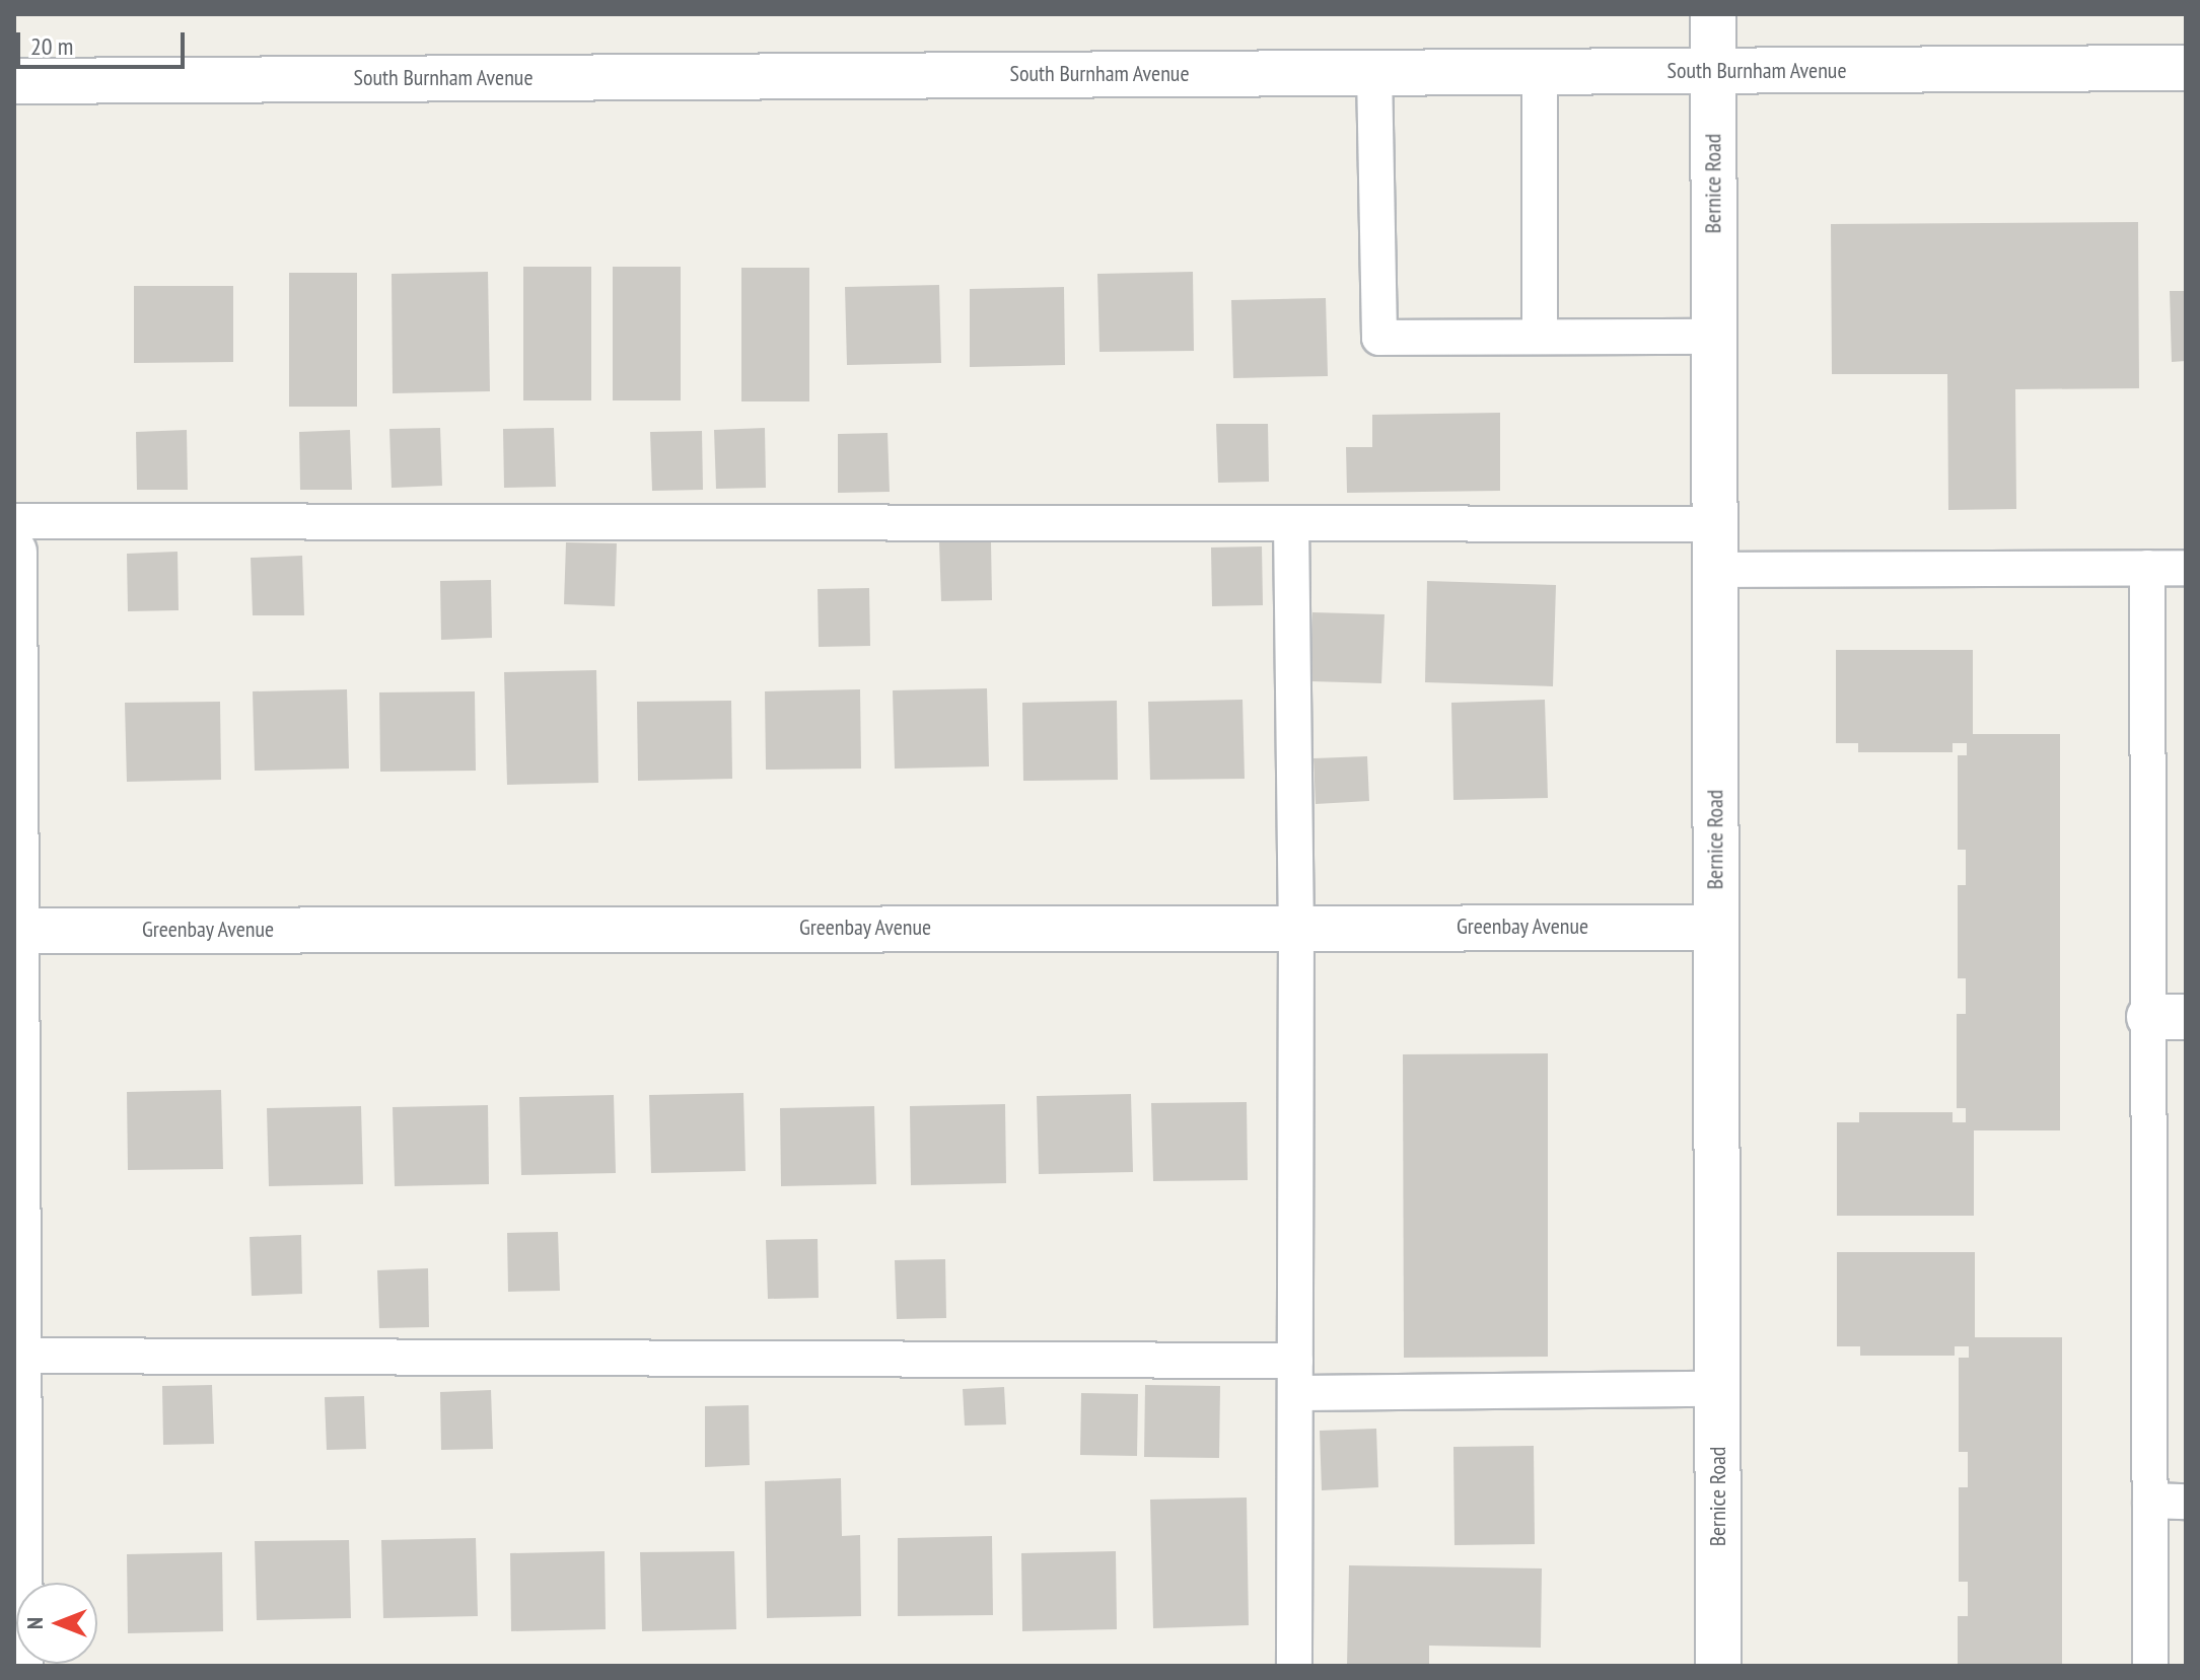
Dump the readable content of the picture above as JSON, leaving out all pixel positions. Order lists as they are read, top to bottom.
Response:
{
  "streets": {
    "street": ["South Burnham Avenue", "Bernice Road", "Greenbay Avenue"]
  },
  "crossings": [
    ["South Burnham Avenue", "Bernice Road"],
    ["Bernice Road", "Greenbay Avenue"]
  ],
  "scale_bar": "20 m",
  "north": "left"
}
